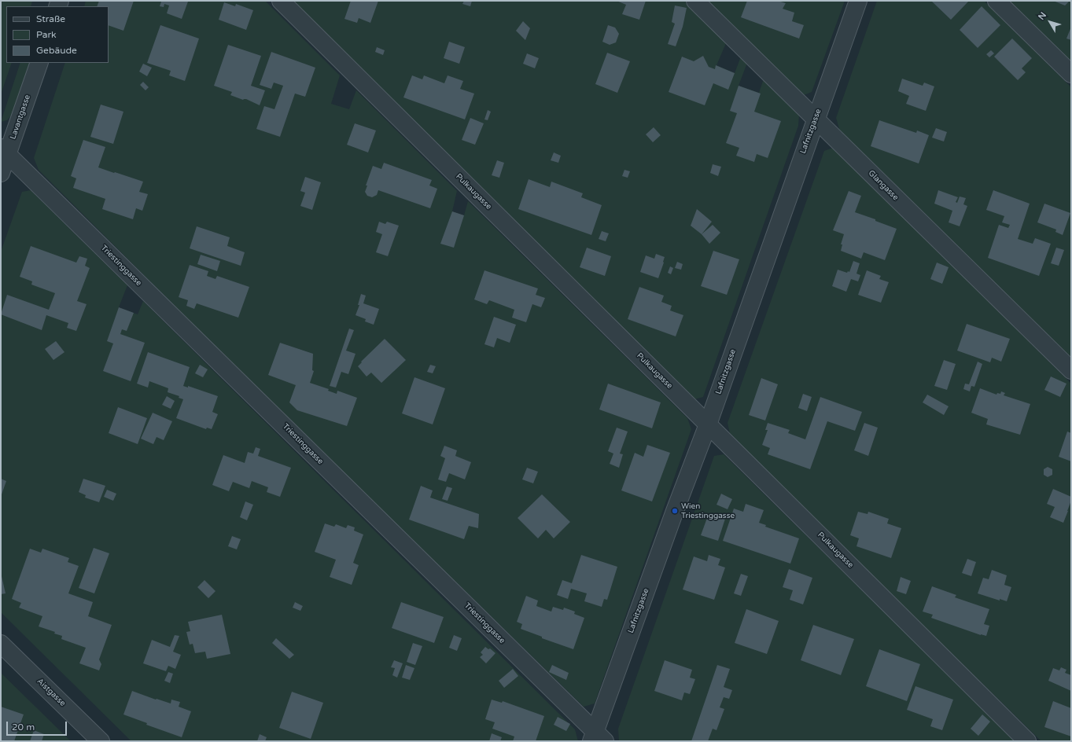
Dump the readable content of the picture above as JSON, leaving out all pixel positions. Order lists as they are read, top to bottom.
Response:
{
  "streets": {
    "street": [
      "Lavantgasse",
      "Lafnitzgasse",
      "Glangasse",
      "Pulkaugasse",
      "Triestinggasse",
      "Aistgasse"
    ]
  },
  "crossings": [
    ["Lavantgasse", "Triestinggasse"],
    ["Lafnitzgasse", "Glangasse"],
    ["Lafnitzgasse", "Pulkaugasse"],
    ["Lafnitzgasse", "Triestinggasse"]
  ],
  "places": ["Wien Triestinggasse"],
  "legend": ["Straße", "Park", "Gebäude"],
  "scale_bar": "20 m",
  "north": "top left"
}
